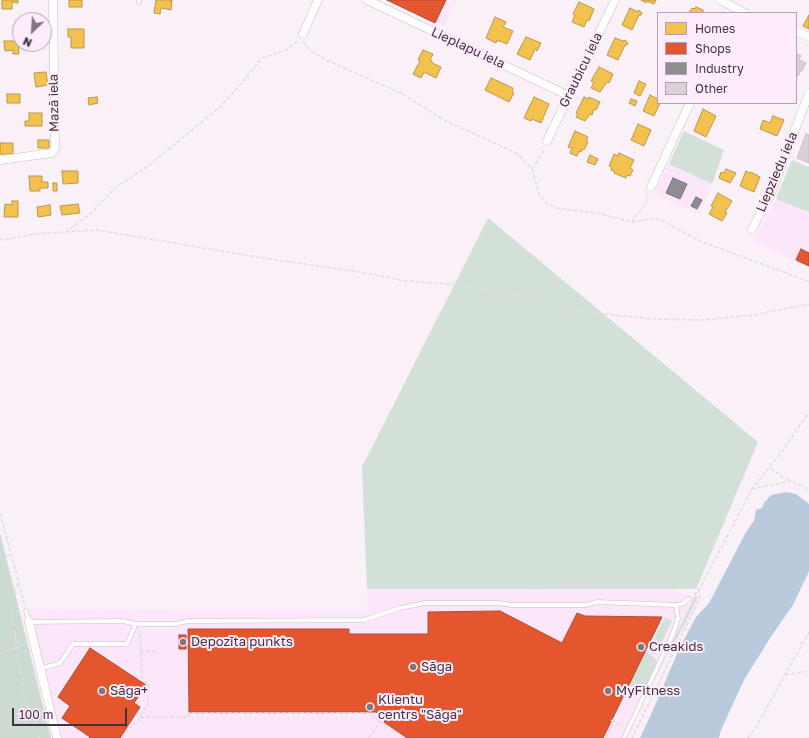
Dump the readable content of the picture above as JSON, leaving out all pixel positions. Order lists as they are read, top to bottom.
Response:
{
  "streets": {
    "street": [
      "Lieplapu iela",
      "Graubicu iela",
      "Mazā iela",
      "Liepziedu iela"
    ]
  },
  "crossings": [
    ["Lieplapu iela", "Graubicu iela"]
  ],
  "places": [
    "Depozīta punkts",
    "Creakids",
    "Sāga",
    "Sāga+",
    "MyFitness",
    "Klientu centrs \"Sāga\""
  ],
  "legend": [
    "Homes",
    "Shops",
    "Industry",
    "Other"
  ],
  "scale_bar": "100 m",
  "north": "bottom left"
}
